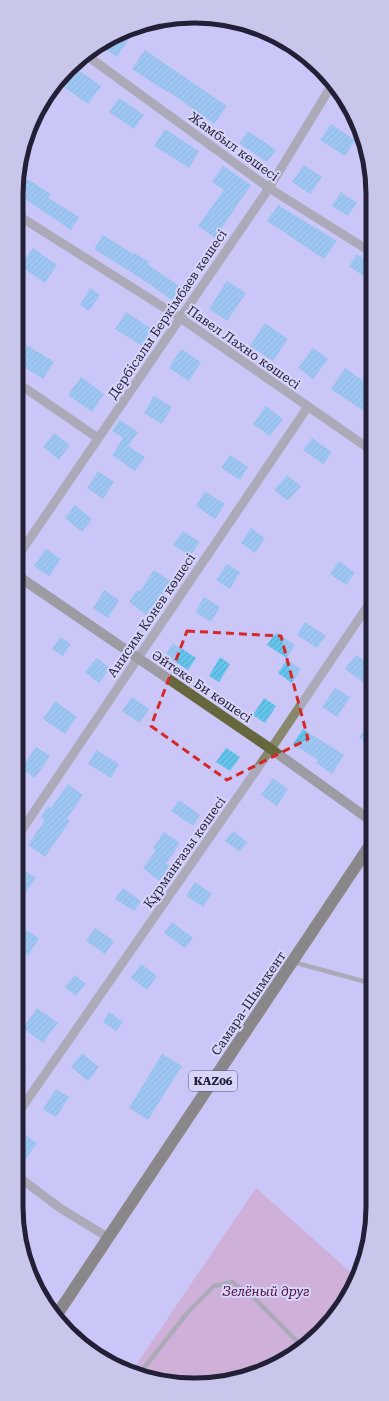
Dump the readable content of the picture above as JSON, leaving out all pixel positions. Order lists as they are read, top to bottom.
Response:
{
  "streets": {
    "highway": ["Самара-Шымкент", "KАZ06"],
    "main road": ["Әйтеке Би көшесі"],
    "street": [
      "Жамбыл көшесі",
      "Дербісалы Беркімбаев көшесі",
      "Павел Лахно көшесі",
      "Анисим Конев көшесі",
      "Құрманғазы көшесі"
    ]
  },
  "crossings": [
    ["Жамбыл көшесі", "Дербісалы Беркімбаев көшесі"],
    ["Дербісалы Беркімбаев көшесі", "Павел Лахно көшесі"],
    ["Павел Лахно көшесі", "Анисим Конев көшесі"],
    ["Анисим Конев көшесі", "Әйтеке Би көшесі"],
    ["Әйтеке Би көшесі", "Құрманғазы көшесі"]
  ],
  "parks": ["Зелёный друг"]
}
